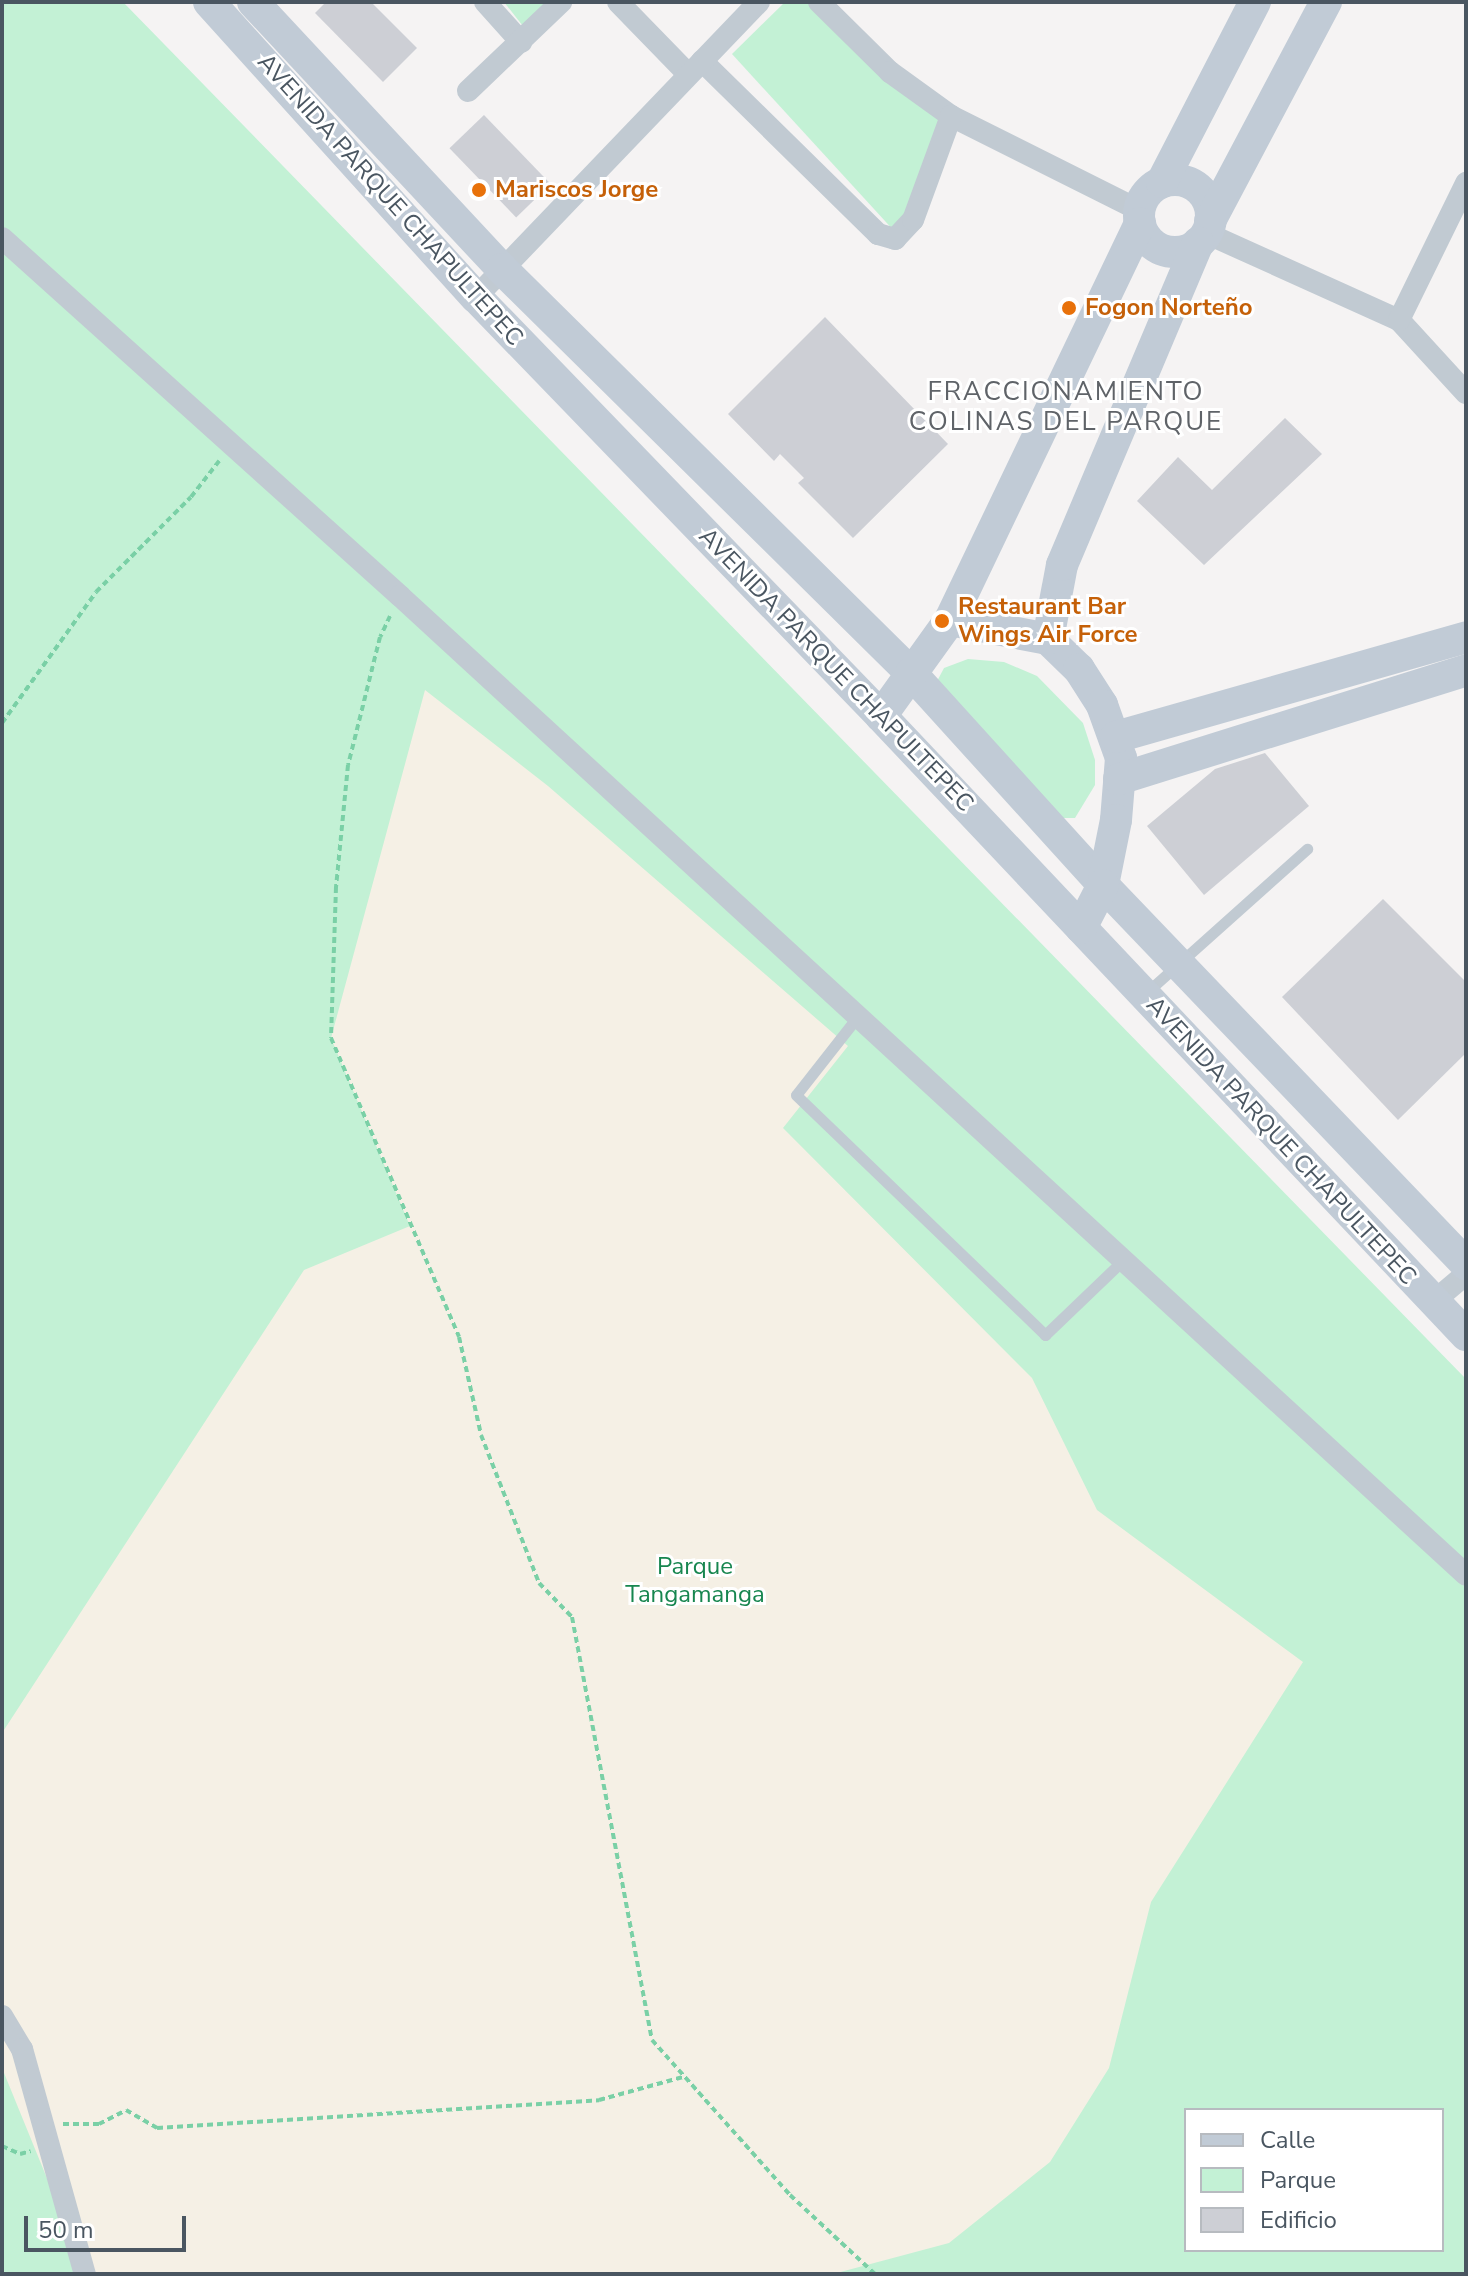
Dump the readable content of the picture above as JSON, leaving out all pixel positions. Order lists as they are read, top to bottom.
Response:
{
  "streets": {
    "main road": ["AVENIDA PARQUE CHAPULTEPEC"]
  },
  "districts": ["FRACCIONAMIENTO COLINAS DEL PARQUE"],
  "parks": ["Parque Tangamanga"],
  "places": ["Mariscos Jorge", "Fogon Norteño", "Restaurant Bar Wings Air Force"],
  "legend": ["Calle", "Parque", "Edificio"],
  "scale_bar": "50 m"
}
